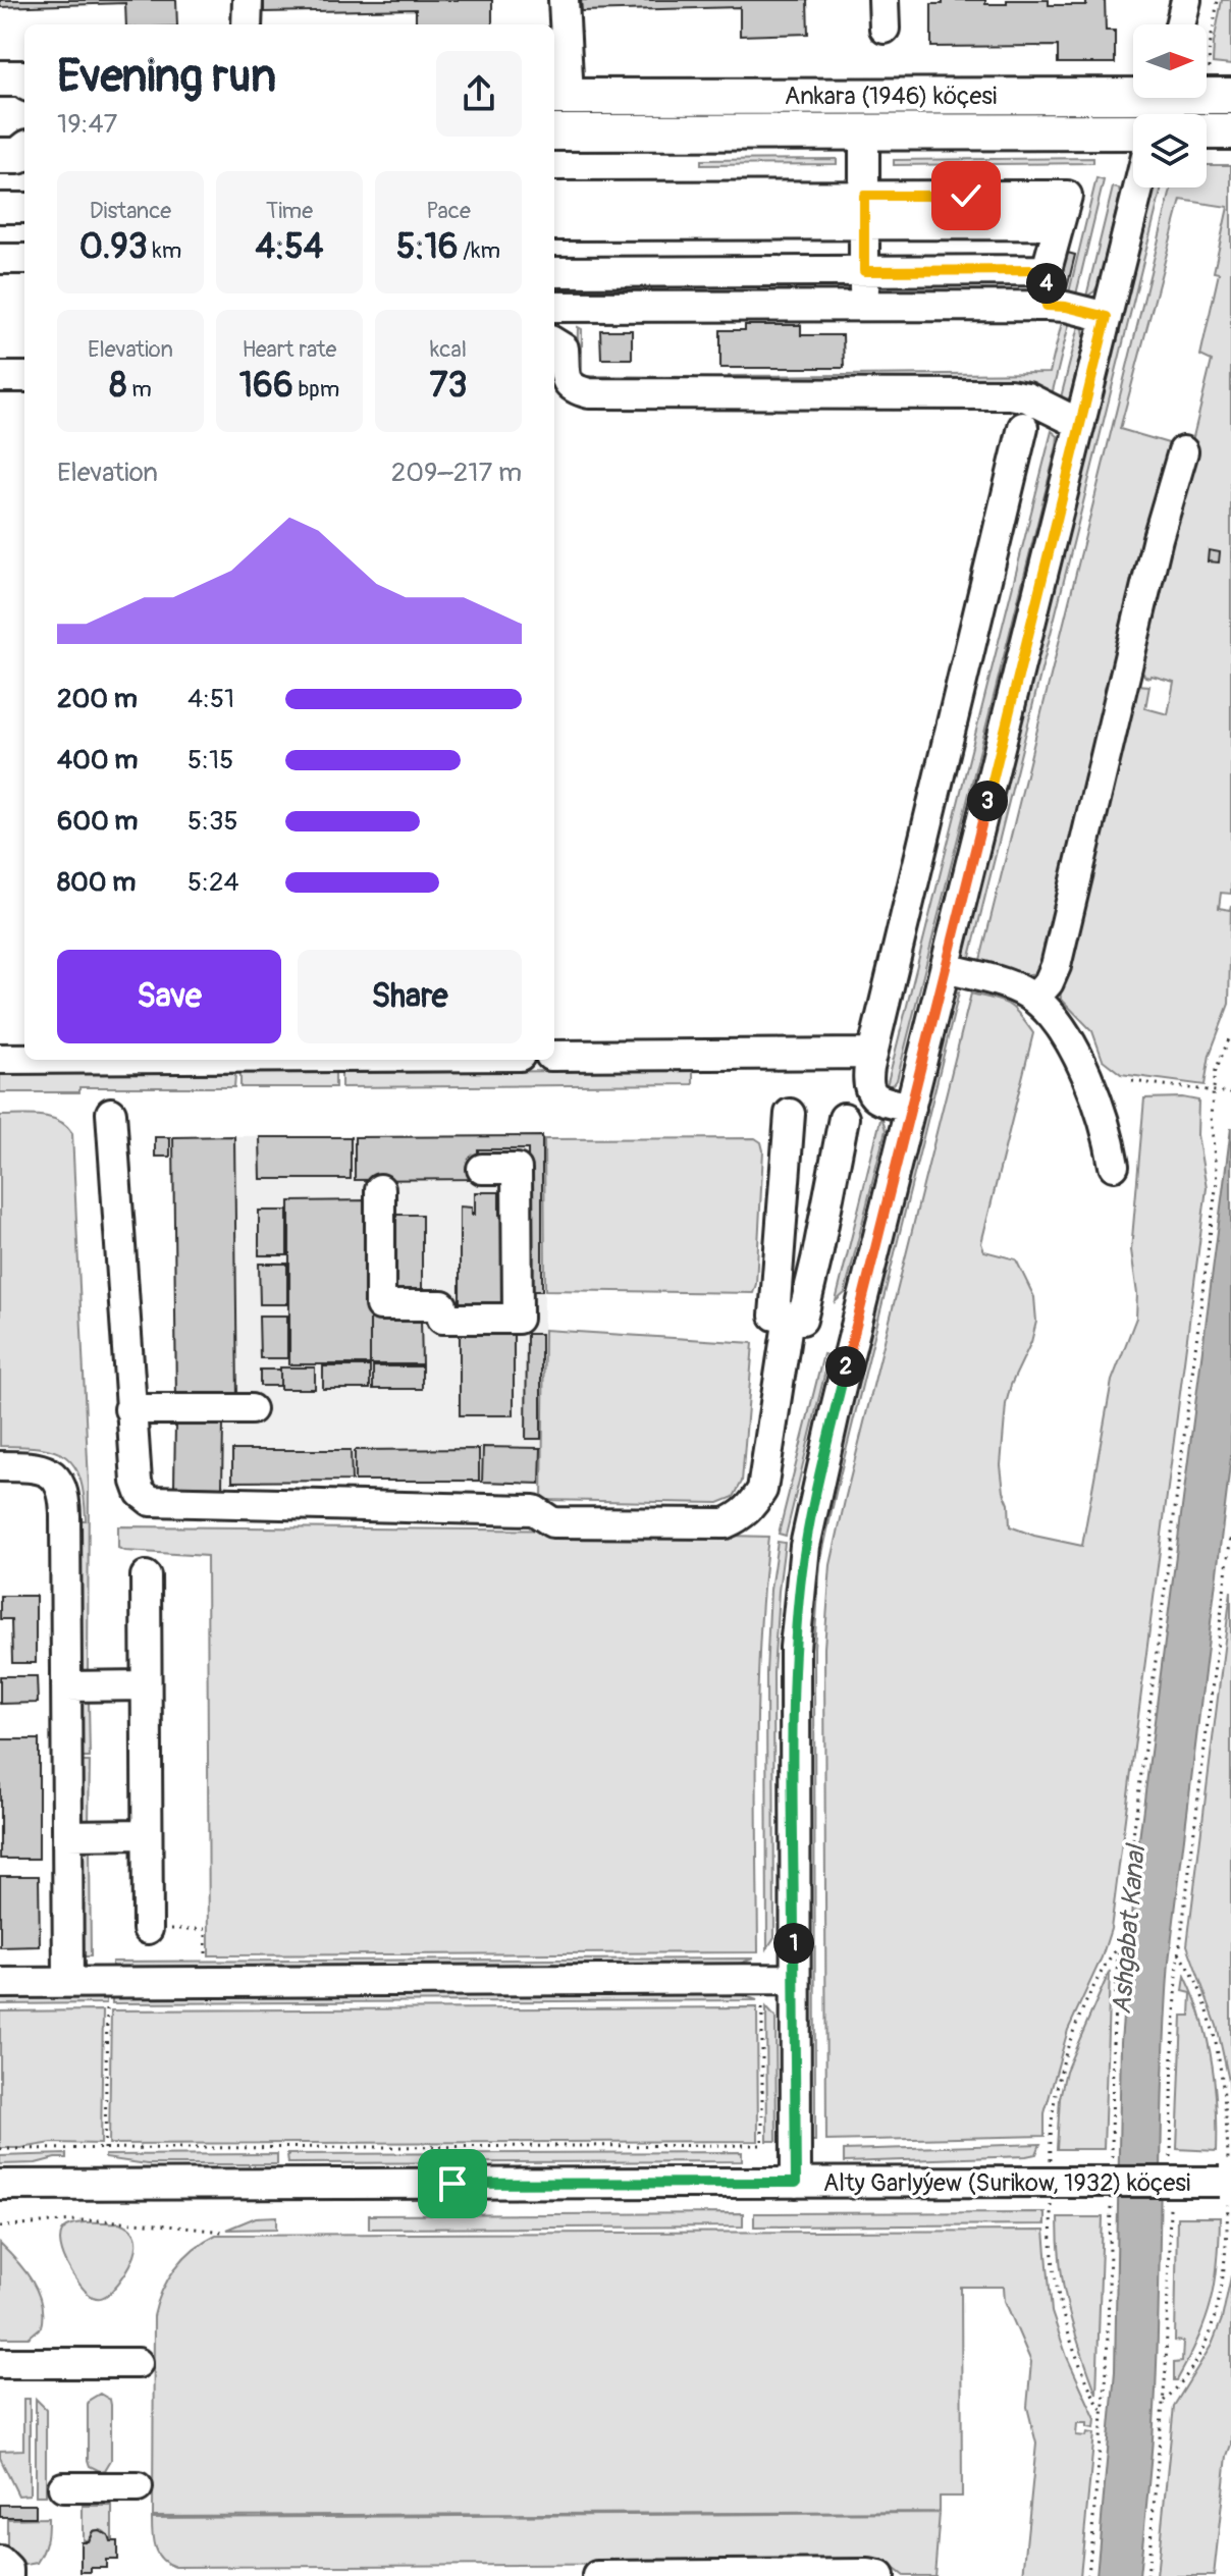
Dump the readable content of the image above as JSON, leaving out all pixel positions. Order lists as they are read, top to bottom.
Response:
{
  "streets": {
    "main road": ["Ankara (1946) köçesi"],
    "street": ["Alty Garlyýew (Surikow, 1932) köçesi"]
  },
  "water": ["Ashgabat Kanal"],
  "north": "right",
  "page": {
    "heading": ["Evening run", "19:47"],
    "stats": [
      ["Distance", "0.93 km"],
      ["Time", "4:54"],
      ["Pace", "5:16 /km"],
      ["Elevation", "8 m"],
      ["Heart rate", "166 bpm"],
      ["kcal", "73"]
    ],
    "pins": [
      "4",
      "3",
      "2",
      "1"
    ],
    "chart": ["Elevation", "209–217 m"],
    "list": [
      {
        "name": "200 m",
        "note": "4:51"
      },
      {
        "name": "400 m",
        "note": "5:15"
      },
      {
        "name": "600 m",
        "note": "5:35"
      },
      {
        "name": "800 m",
        "note": "5:24"
      }
    ],
    "buttons": ["Save", "Share"]
  }
}
